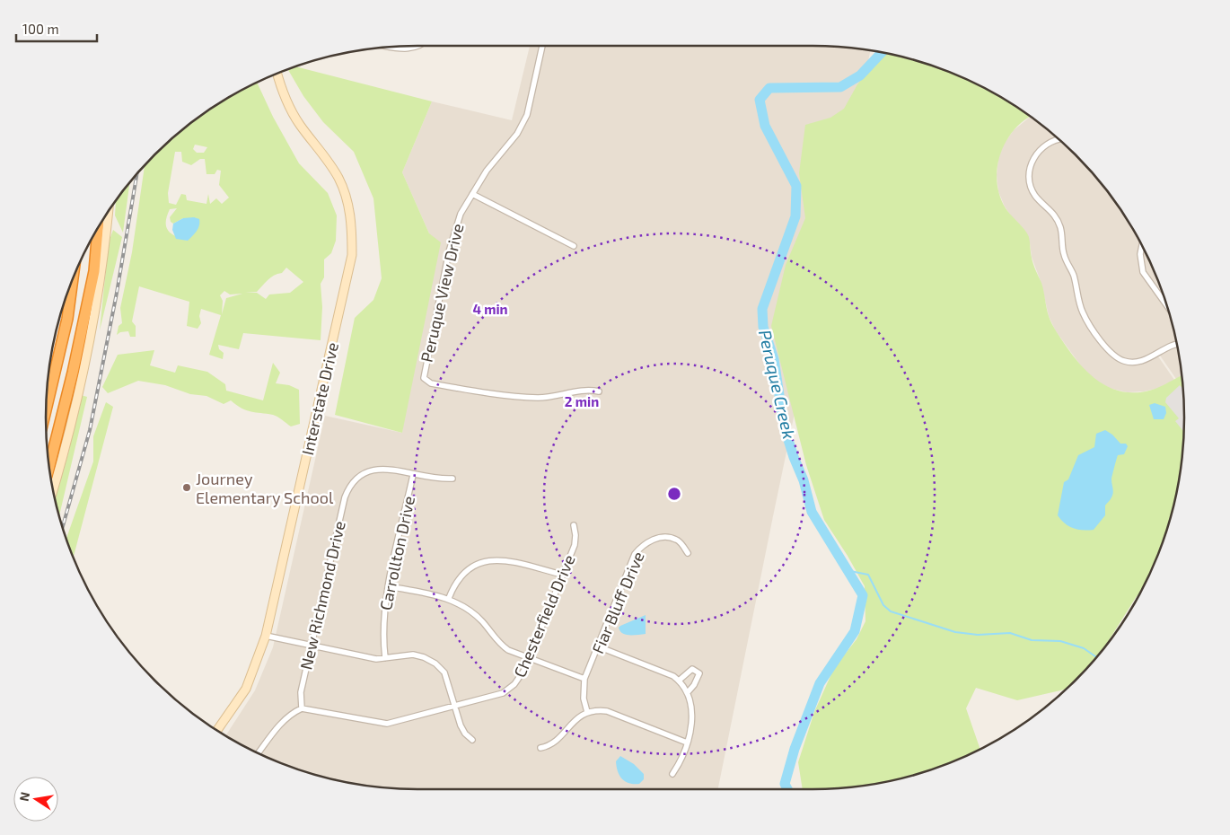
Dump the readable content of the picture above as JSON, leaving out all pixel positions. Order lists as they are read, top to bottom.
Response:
{
  "streets": {
    "main road": ["Interstate Drive"],
    "street": [
      "Peruque View Drive",
      "Carrollton Drive",
      "New Richmond Drive",
      "Fiar Bluff Drive",
      "Chesterfield Drive"
    ]
  },
  "crossings": [
    ["Carrollton Drive", "New Richmond Drive"],
    ["New Richmond Drive", "Chesterfield Drive"]
  ],
  "water": ["Peruque Creek"],
  "places": ["Journey Elementary School"],
  "scale_bar": "100 m",
  "north": "left",
  "rings": ["4 min", "2 min"]
}
